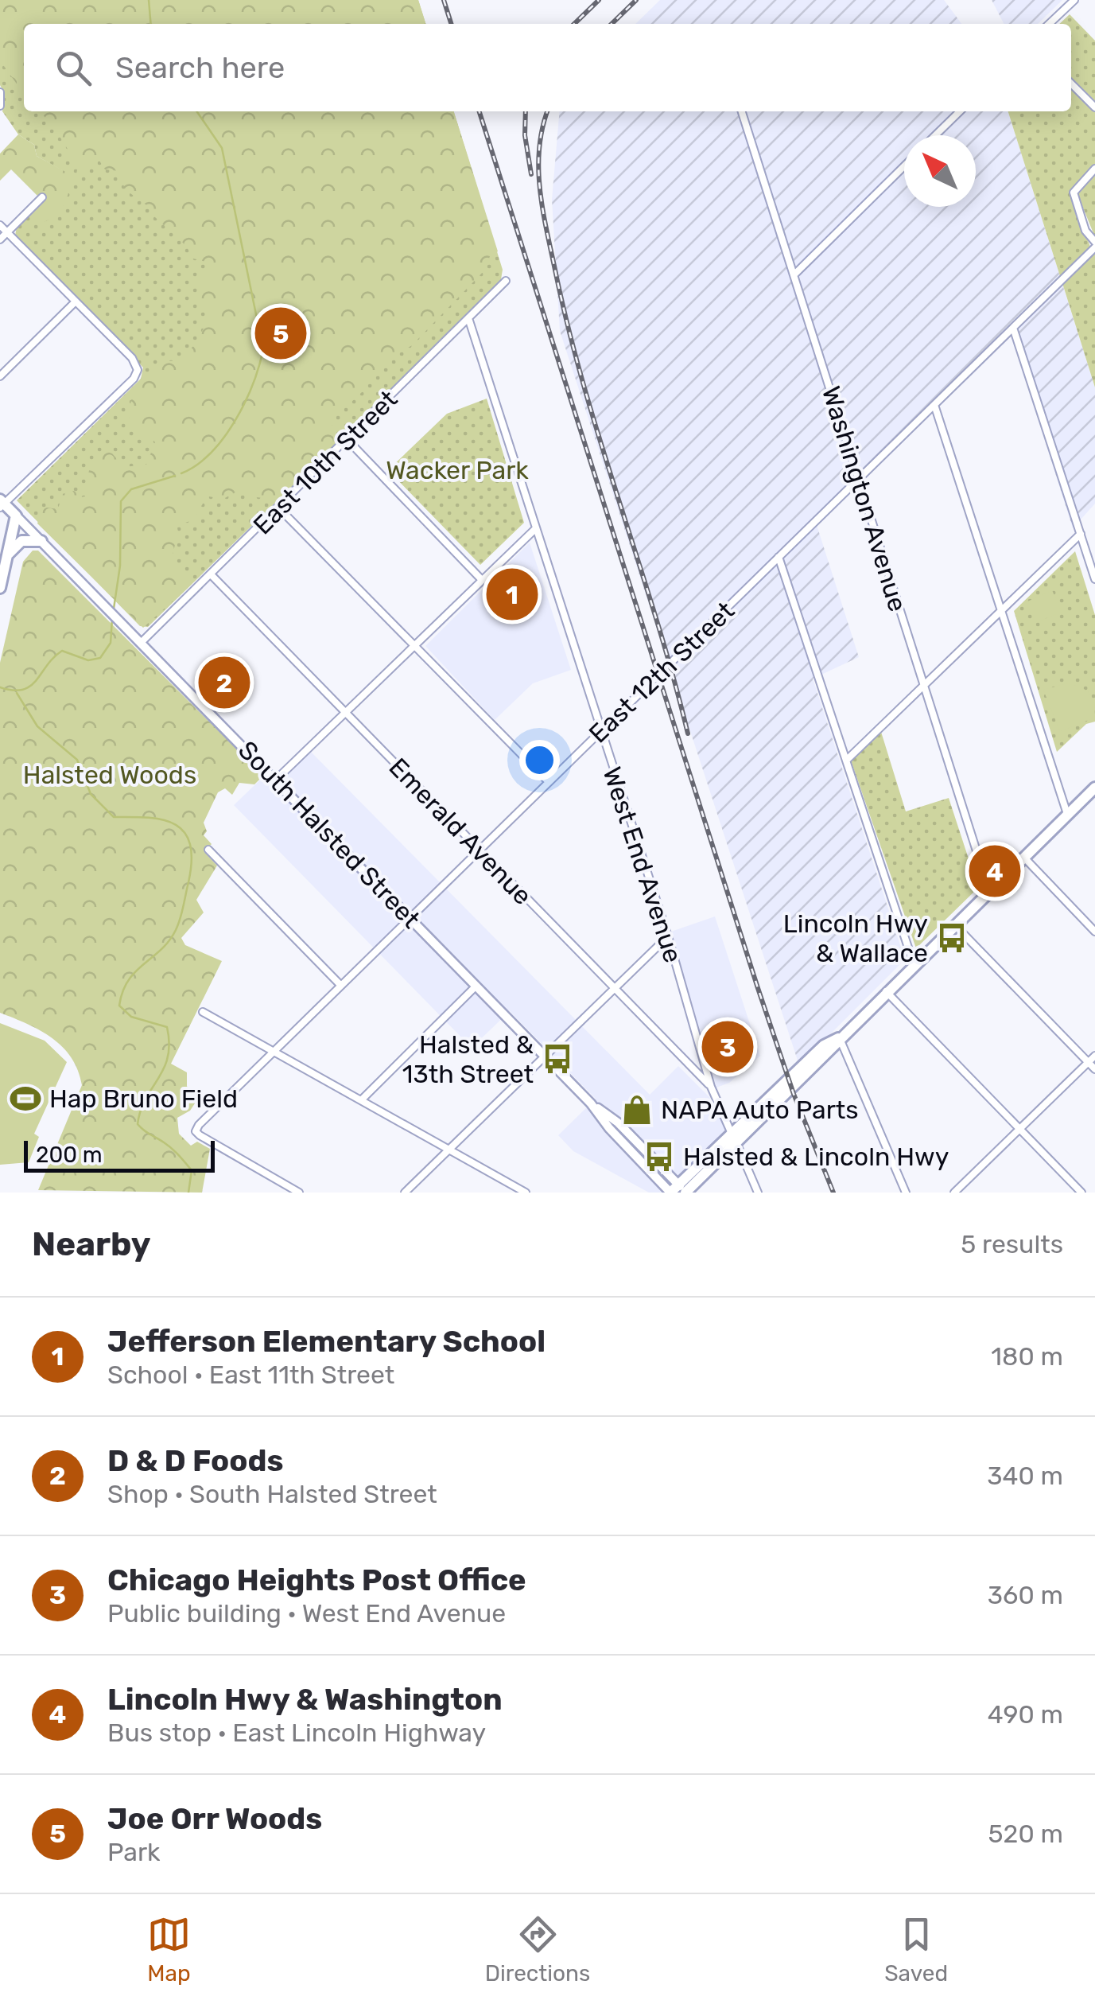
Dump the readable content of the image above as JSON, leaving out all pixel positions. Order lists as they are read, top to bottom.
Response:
{
  "streets": {
    "main road": ["South Halsted Street"],
    "street": [
      "East 10th Street",
      "Washington Avenue",
      "East 12th Street",
      "Emerald Avenue",
      "West End Avenue"
    ]
  },
  "crossings": [
    ["East 10th Street", "Emerald Avenue"],
    ["East 10th Street", "South Halsted Street"],
    ["East 10th Street", "West End Avenue"],
    ["Washington Avenue", "East 12th Street"],
    ["East 12th Street", "Emerald Avenue"],
    ["East 12th Street", "South Halsted Street"],
    ["East 12th Street", "West End Avenue"],
    ["Emerald Avenue", "West End Avenue"]
  ],
  "parks": ["Wacker Park", "Halsted Woods"],
  "places": {
    "bus stop": ["Lincoln Hwy & Wallace", "Halsted & 13th Street", "Halsted & Lincoln Hwy"],
    "sports": ["Hap Bruno Field"],
    "shop": ["NAPA Auto Parts"]
  },
  "scale_bar": "200 m",
  "north": "top left",
  "page": {
    "search": "Search here",
    "pins": [
      "5",
      "1",
      "2",
      "4",
      "3"
    ],
    "scale": "200 m",
    "heading": ["Nearby", "5 results"],
    "list": [
      {
        "mark": "1",
        "name": "Jefferson Elementary School",
        "note": "School · East 11th Street",
        "value": "180 m"
      },
      {
        "mark": "2",
        "name": "D & D Foods",
        "note": "Shop · South Halsted Street",
        "value": "340 m"
      },
      {
        "mark": "3",
        "name": "Chicago Heights Post Office",
        "note": "Public building · West End Avenue",
        "value": "360 m"
      },
      {
        "mark": "4",
        "name": "Lincoln Hwy & Washington",
        "note": "Bus stop · East Lincoln Highway",
        "value": "490 m"
      },
      {
        "mark": "5",
        "name": "Joe Orr Woods",
        "note": "Park",
        "value": "520 m"
      }
    ],
    "nav": ["Map", "Directions", "Saved"]
  }
}
